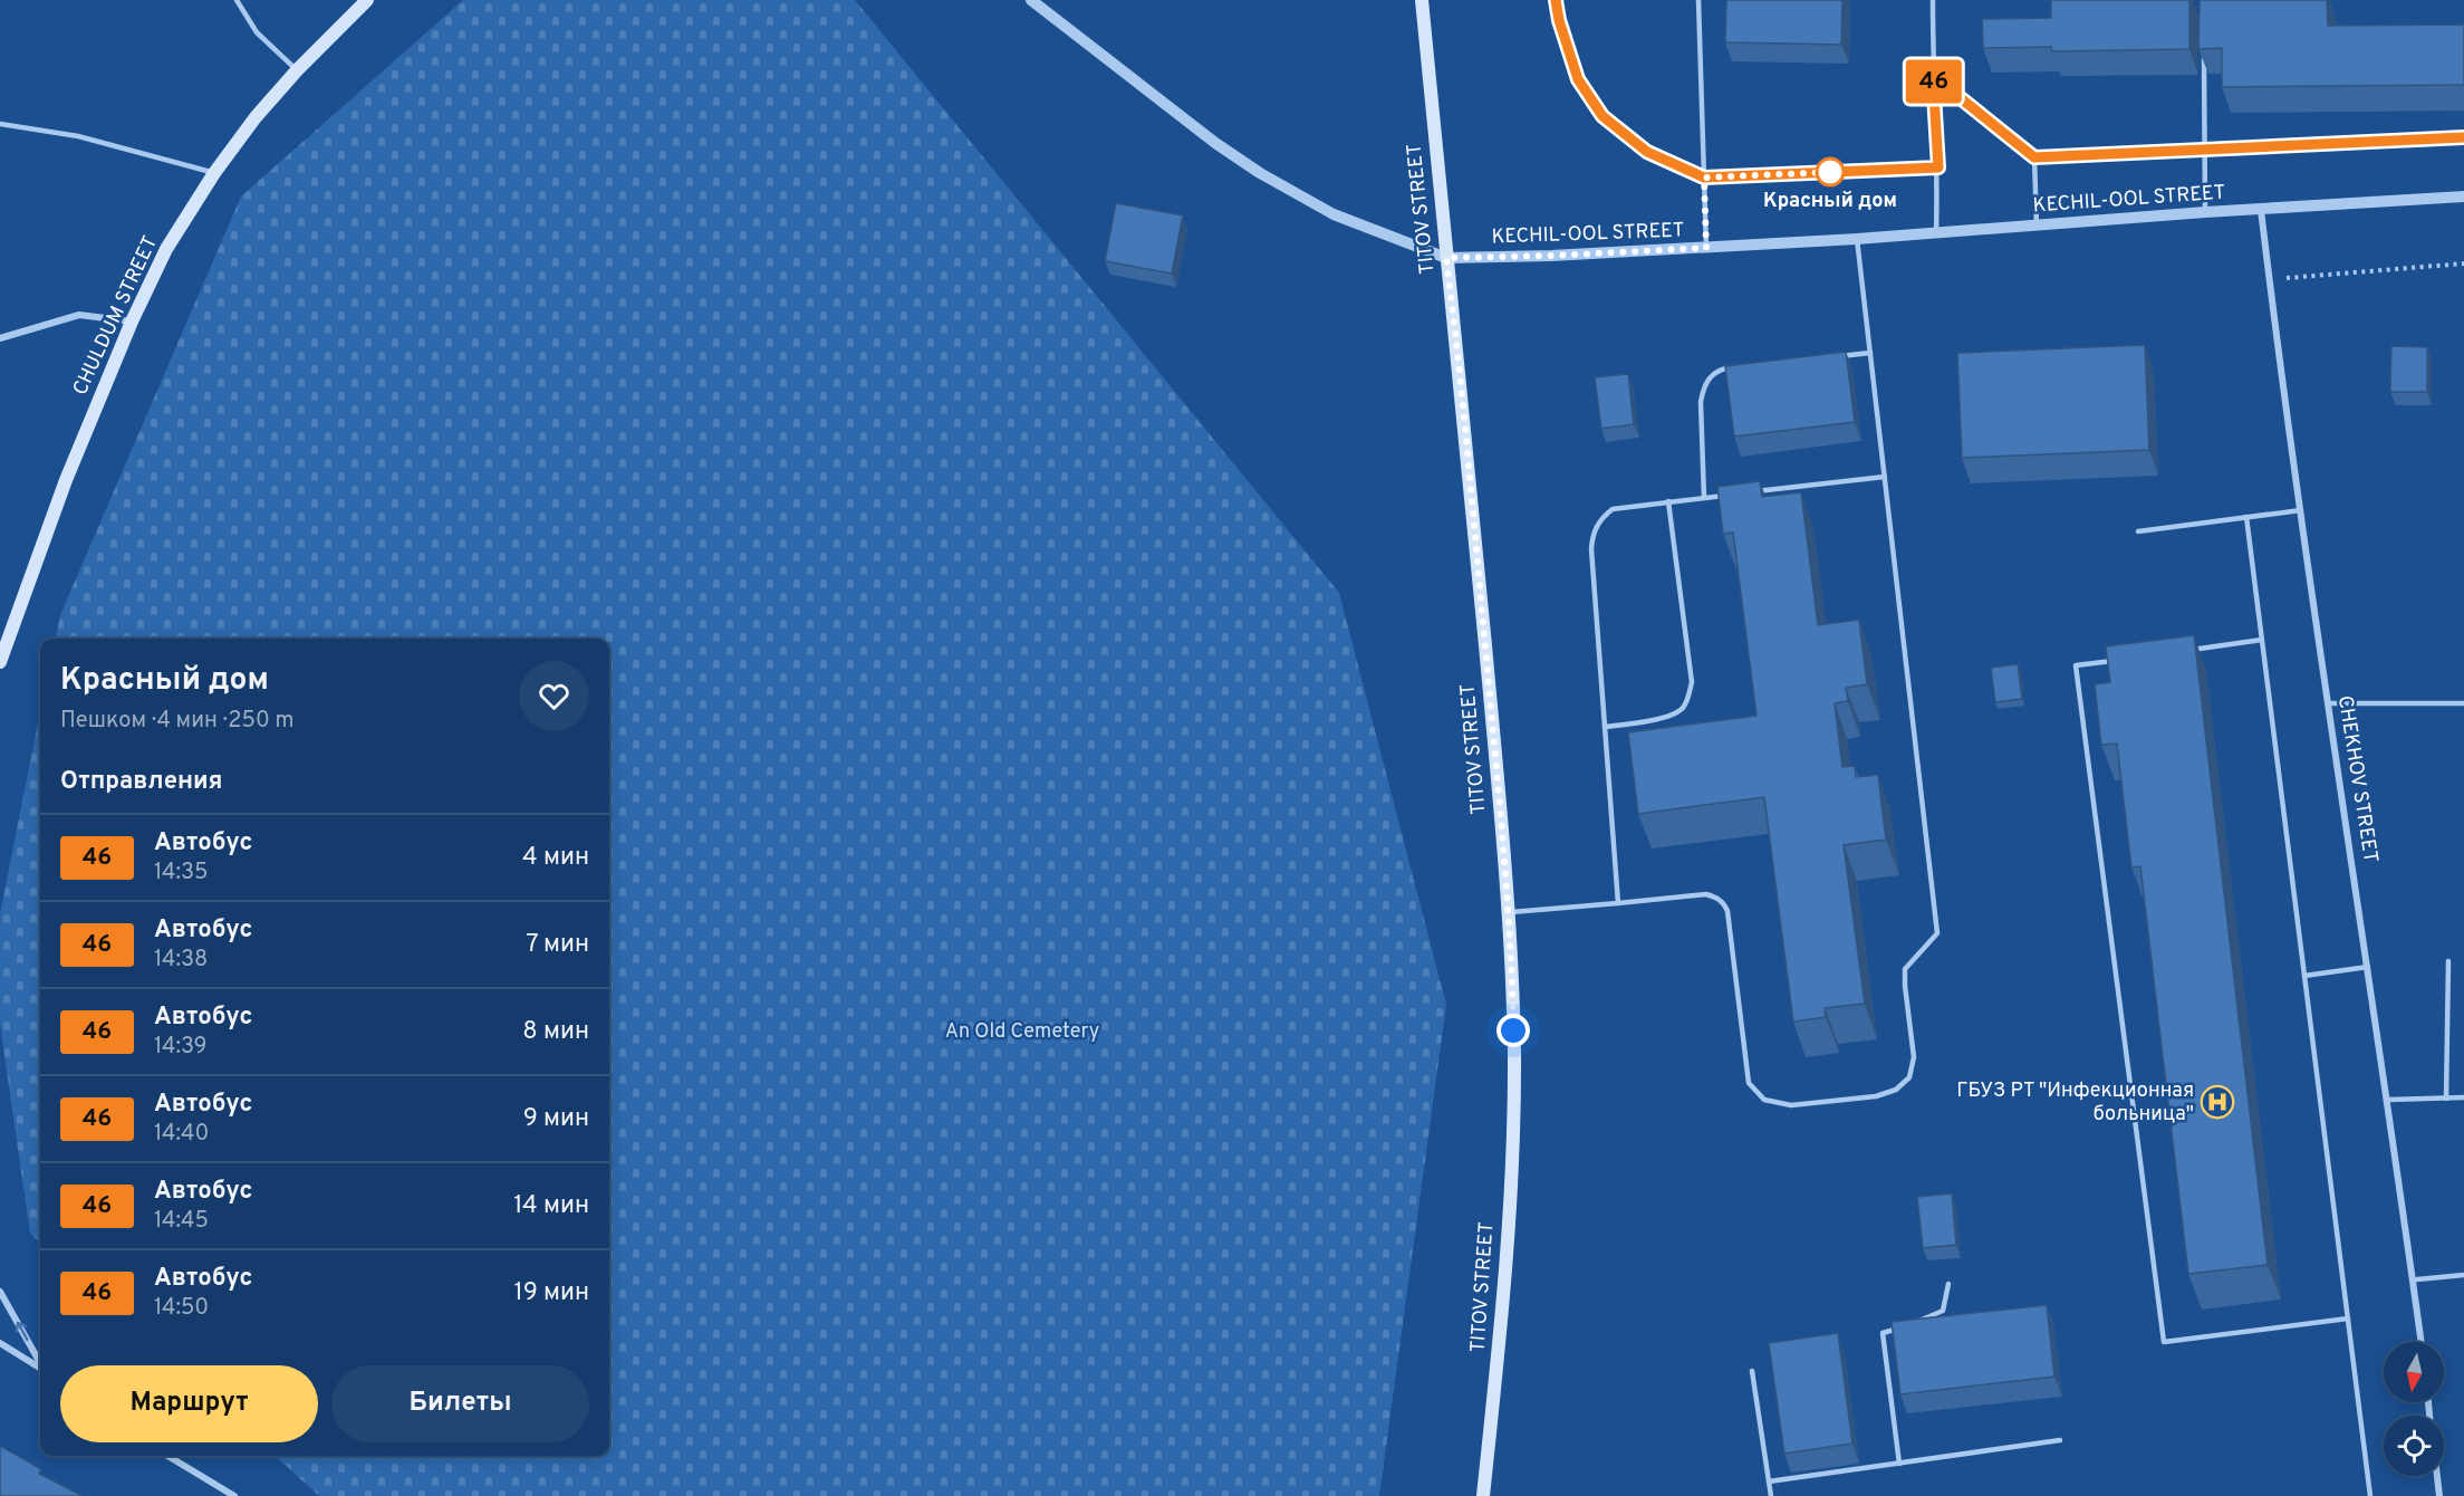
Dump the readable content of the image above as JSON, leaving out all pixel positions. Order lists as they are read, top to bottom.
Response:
{
  "streets": {
    "main road": ["TITOV STREET", "CHULDUM STREET"],
    "street": ["KECHIL-OOL STREET", "CHEKHOV STREET"]
  },
  "crossings": [
    ["KECHIL-OOL STREET", "TITOV STREET"],
    ["KECHIL-OOL STREET", "CHEKHOV STREET"]
  ],
  "parks": ["An Old Cemetery"],
  "places": {
    "other": ["Красный дом"],
    "hospital": ["ГБУЗ РТ \"Инфекционная больница\""]
  },
  "lines": ["bus line 46"],
  "north": "bottom",
  "page": {
    "on_map": "46",
    "heading": [
      ["Красный дом", "Пешком · 4 мин · 250 m"],
      "Отправления"
    ],
    "list": [
      {
        "mark": "46",
        "name": "Автобус",
        "note": "14:35",
        "value": "4 мин"
      },
      {
        "mark": "46",
        "name": "Автобус",
        "note": "14:38",
        "value": "7 мин"
      },
      {
        "mark": "46",
        "name": "Автобус",
        "note": "14:39",
        "value": "8 мин"
      },
      {
        "mark": "46",
        "name": "Автобус",
        "note": "14:40",
        "value": "9 мин"
      },
      {
        "mark": "46",
        "name": "Автобус",
        "note": "14:45",
        "value": "14 мин"
      },
      {
        "mark": "46",
        "name": "Автобус",
        "note": "14:50",
        "value": "19 мин"
      }
    ],
    "buttons": ["Маршрут", "Билеты"]
  }
}
